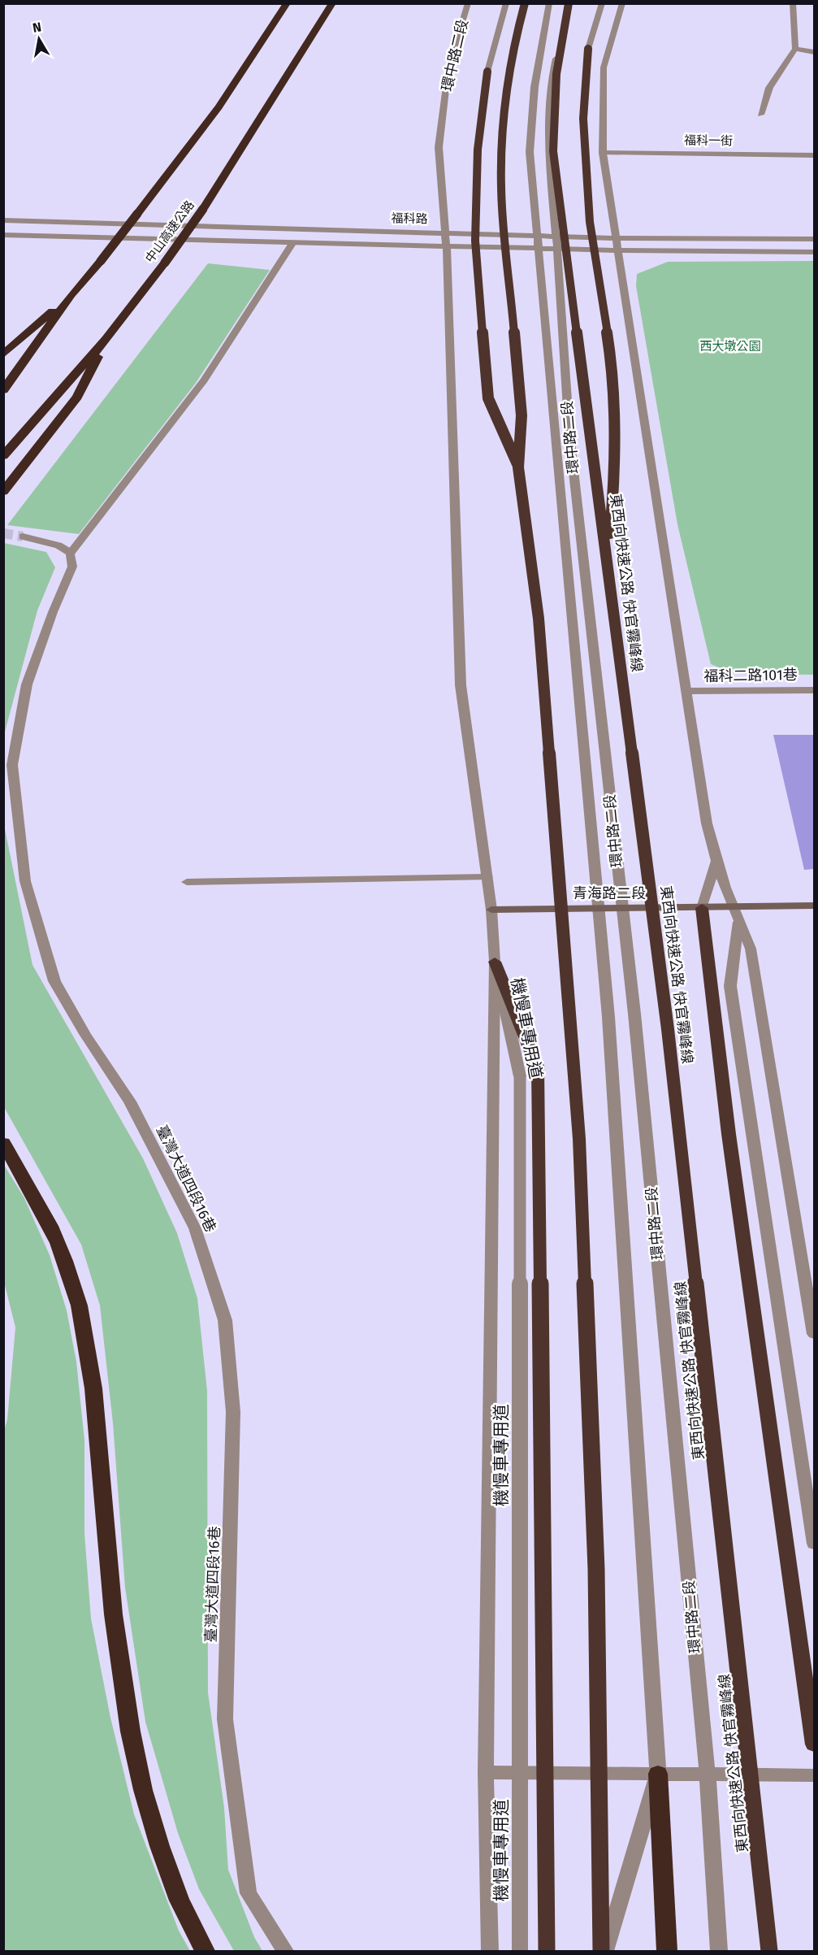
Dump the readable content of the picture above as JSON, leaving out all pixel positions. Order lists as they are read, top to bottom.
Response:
{
  "streets": {
    "highway": ["中山高速公路", "東西向快速公路 快官霧峰線"],
    "main road": ["青海路二段"],
    "street": [
      "環中路二段",
      "福科一街",
      "福科路",
      "福科二路101巷",
      "機慢車專用道",
      "臺灣大道四段16巷"
    ]
  },
  "crossings": [
    ["環中路二段", "福科路"],
    ["環中路二段", "東西向快速公路 快官霧峰線"],
    ["環中路二段", "青海路二段"],
    ["環中路二段", "機慢車專用道"]
  ],
  "parks": ["西大墩公園"],
  "north": "top"
}
